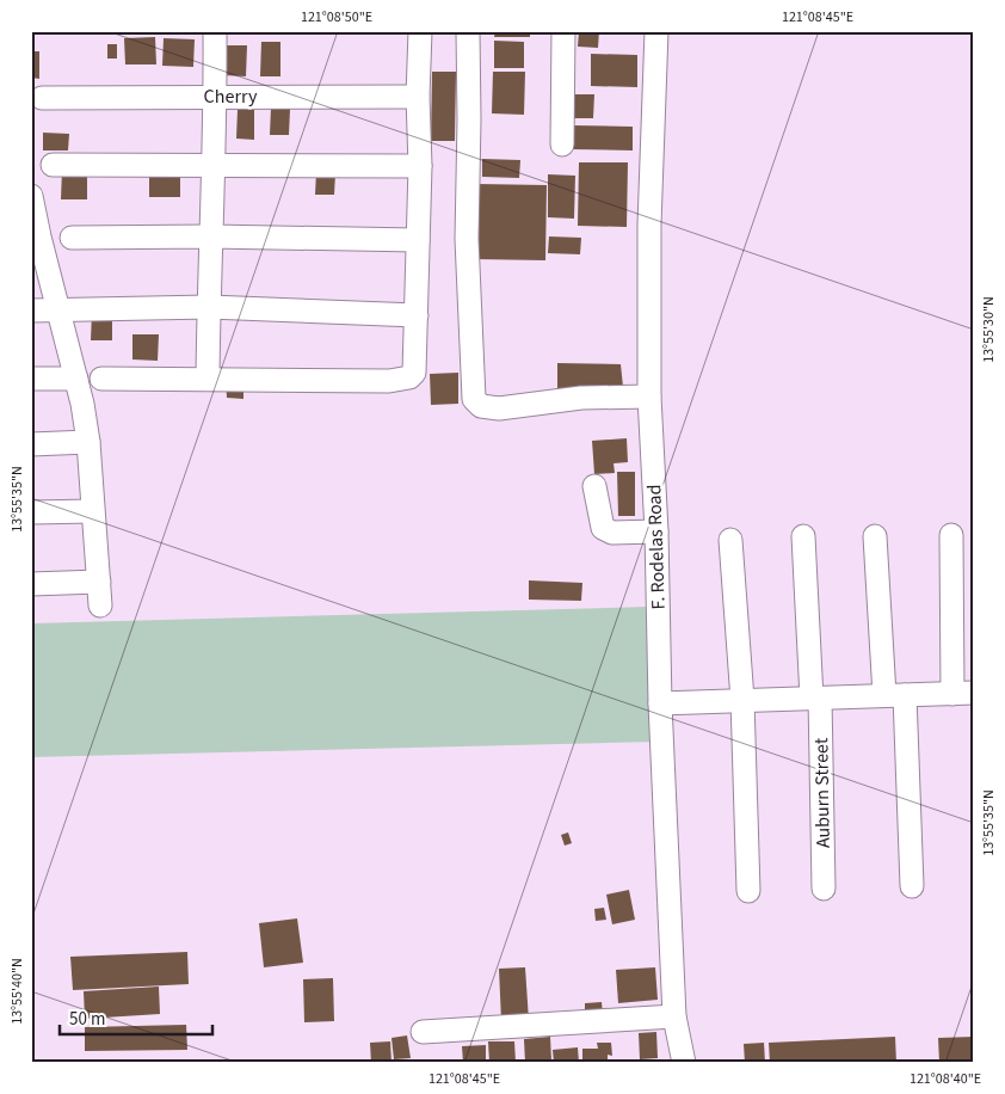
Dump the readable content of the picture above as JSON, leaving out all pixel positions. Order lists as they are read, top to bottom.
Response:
{
  "streets": {
    "street": ["Cherry", "F. Rodelas Road", "Auburn Street"]
  },
  "scale_bar": "50 m",
  "coordinates": [
    "121°08'50\"E",
    "121°08'45\"E",
    "13°55'30\"N",
    "13°55'35\"N",
    "13°55'40\"N",
    "121°08'40\"E"
  ]
}
